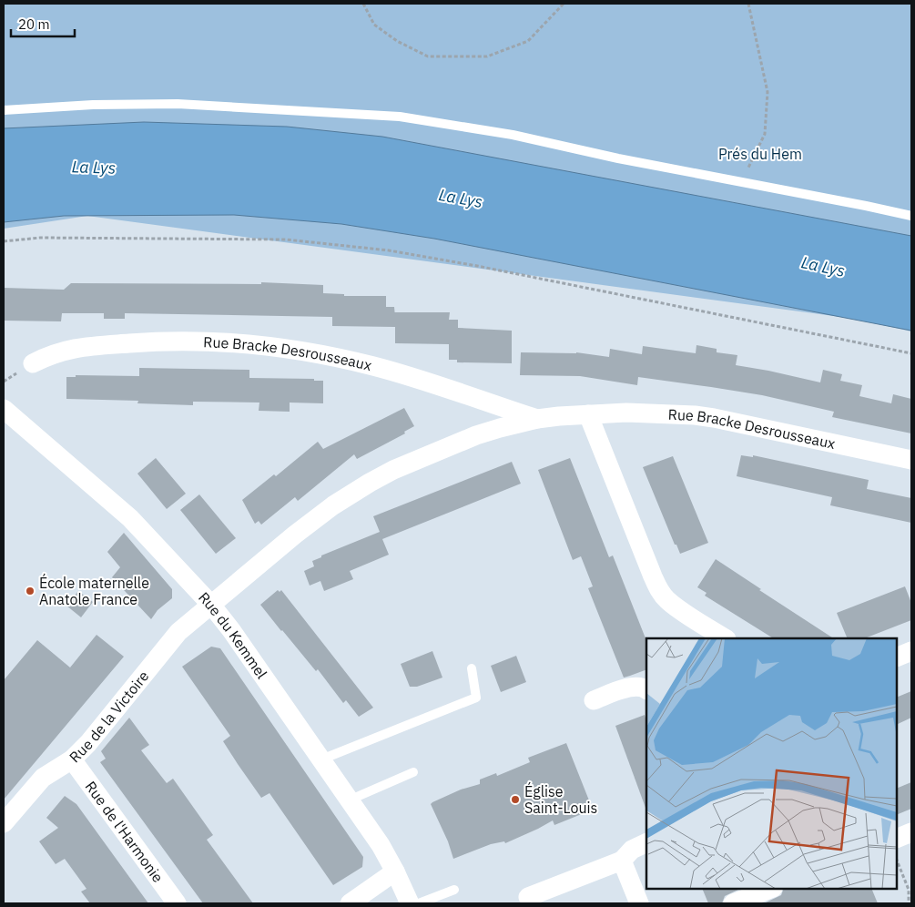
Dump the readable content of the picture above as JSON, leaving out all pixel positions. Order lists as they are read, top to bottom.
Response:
{
  "streets": {
    "street": [
      "Rue Bracke Desrousseaux",
      "Rue du Kemmel",
      "Rue de la Victoire",
      "Rue de l'Harmonie"
    ]
  },
  "crossings": [
    ["Rue Bracke Desrousseaux", "Rue du Kemmel"],
    ["Rue Bracke Desrousseaux", "Rue de la Victoire"],
    ["Rue du Kemmel", "Rue de la Victoire"],
    ["Rue de la Victoire", "Rue de l'Harmonie"]
  ],
  "water": ["La Lys"],
  "parks": ["Prés du Hem"],
  "places": ["École maternelle Anatole France", "Église Saint-Louis"],
  "scale_bar": "20 m"
}
